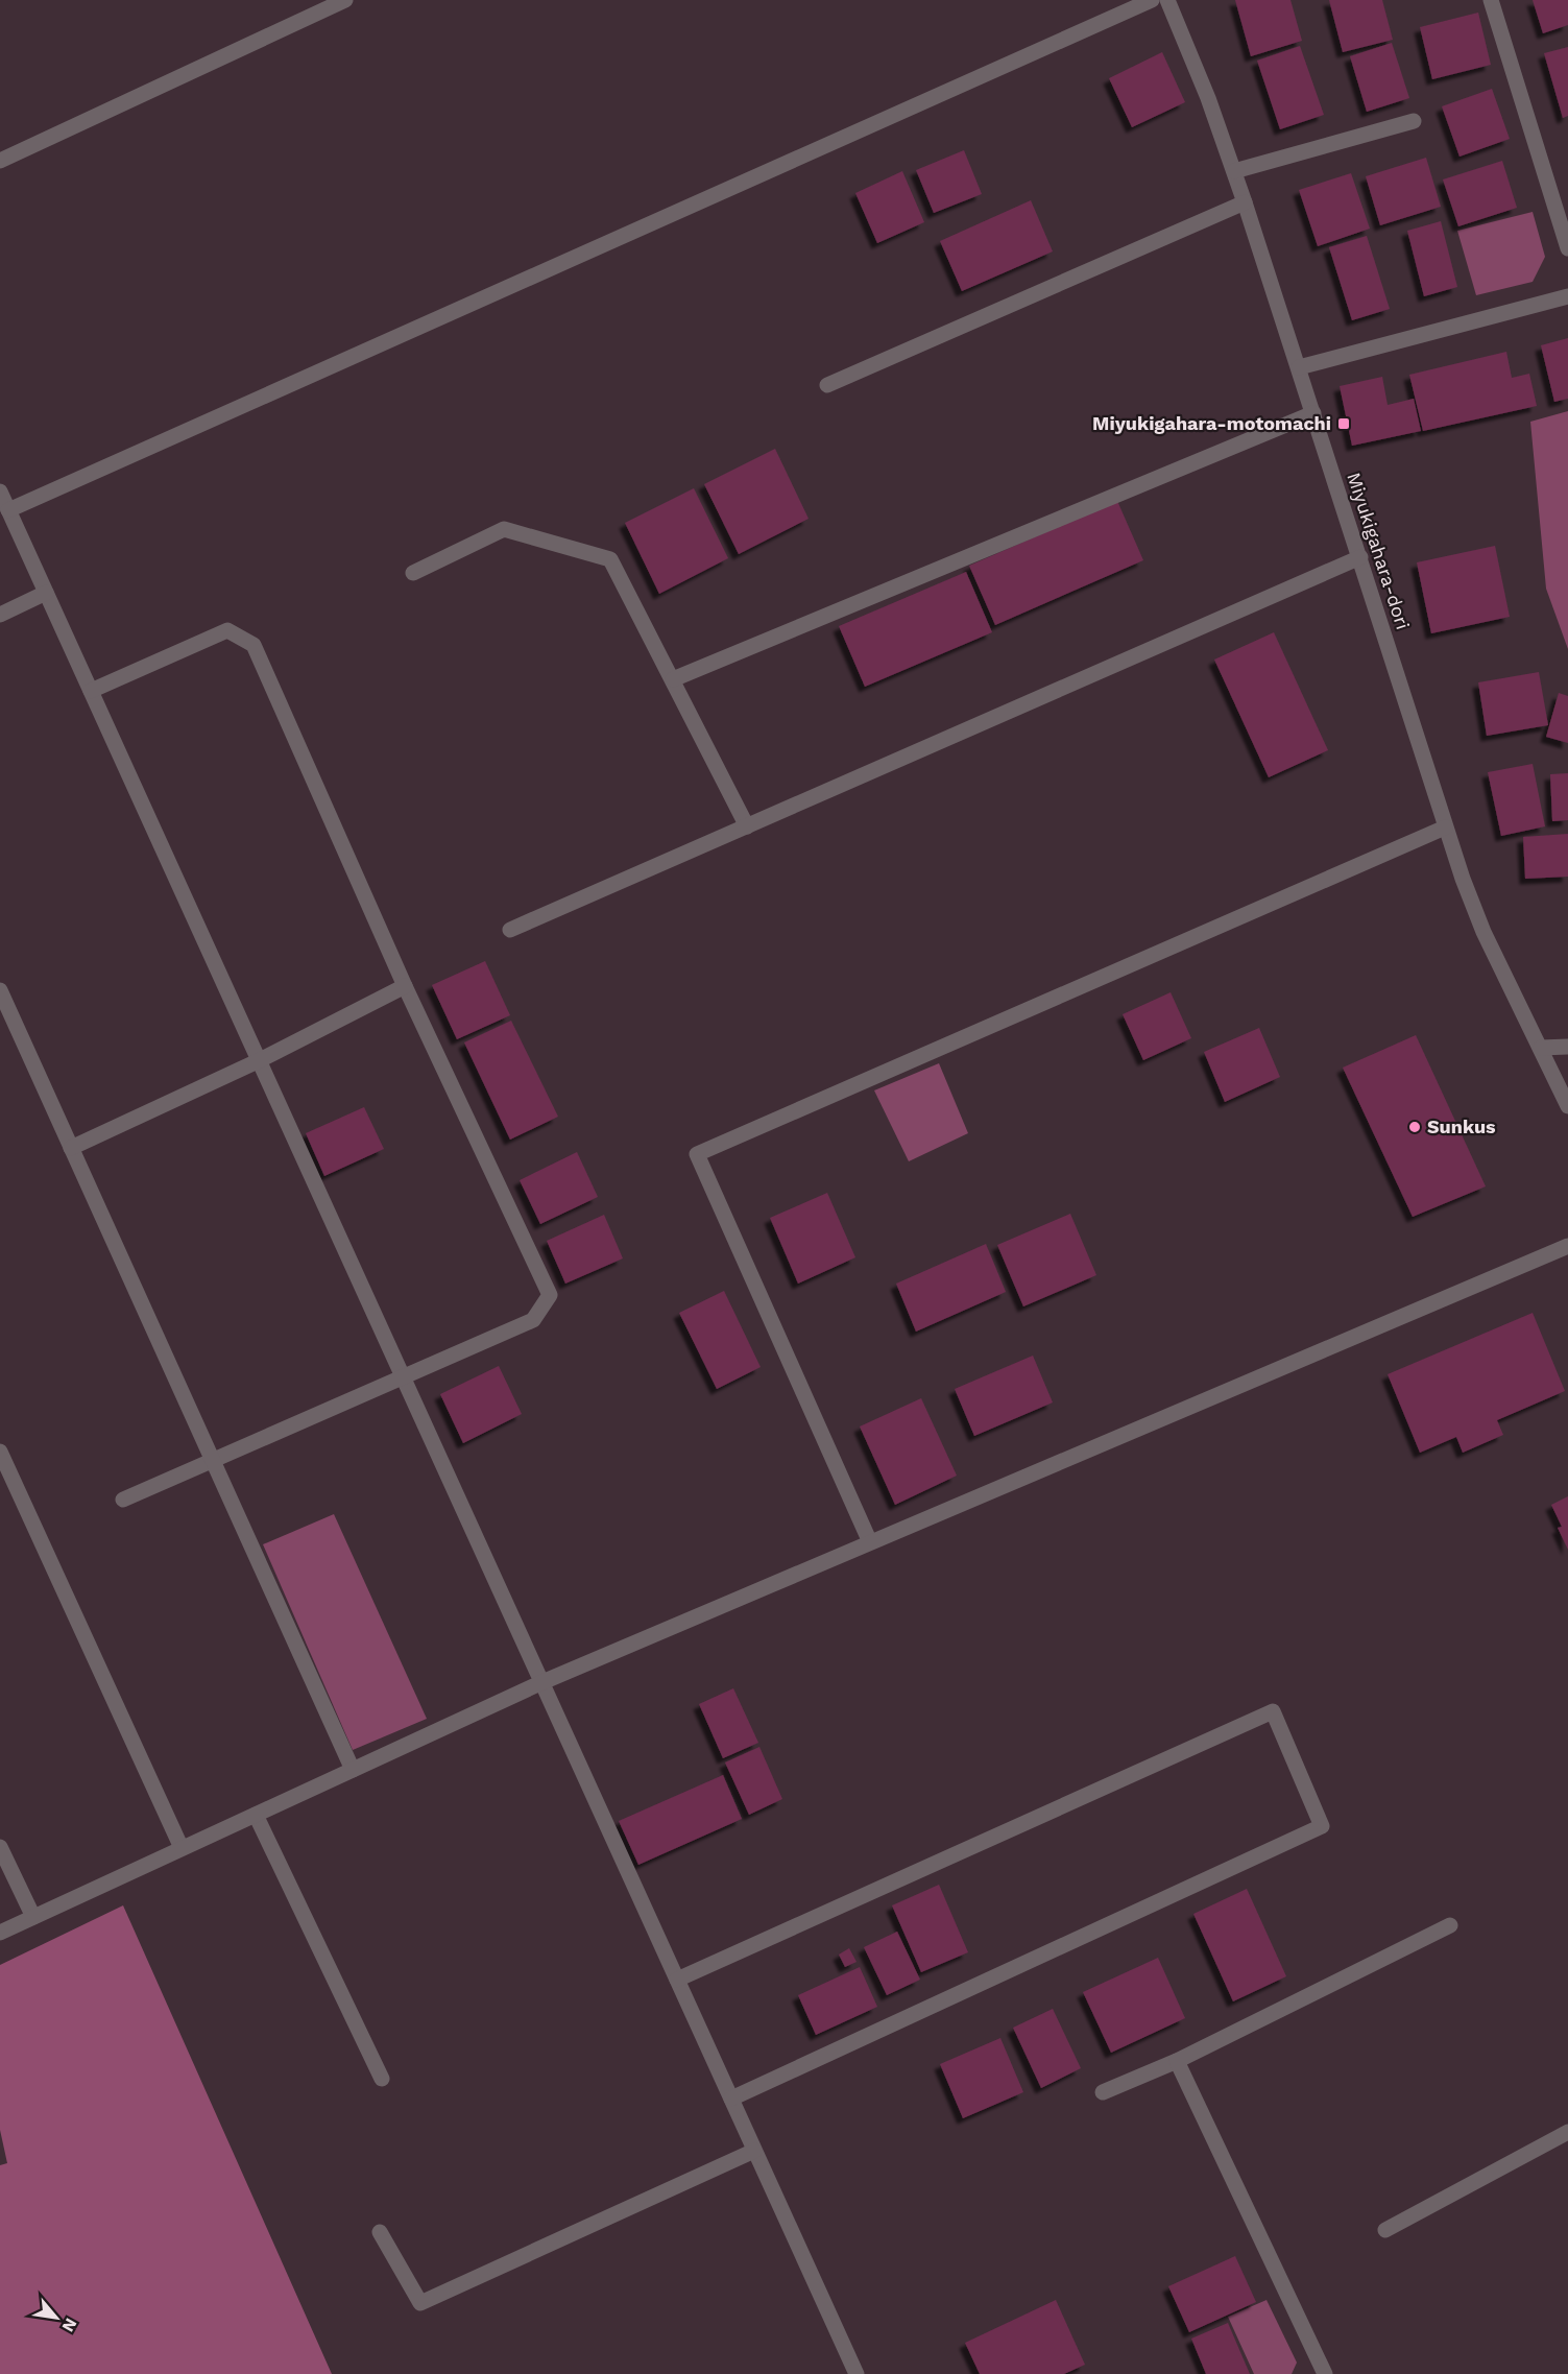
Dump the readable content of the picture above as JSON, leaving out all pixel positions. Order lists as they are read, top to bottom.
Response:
{
  "streets": {
    "street": ["Miyukigahara-dori"]
  },
  "places": {
    "transit": ["Miyukigahara-motomachi"],
    "other": ["Sunkus"]
  },
  "north": "bottom right"
}
